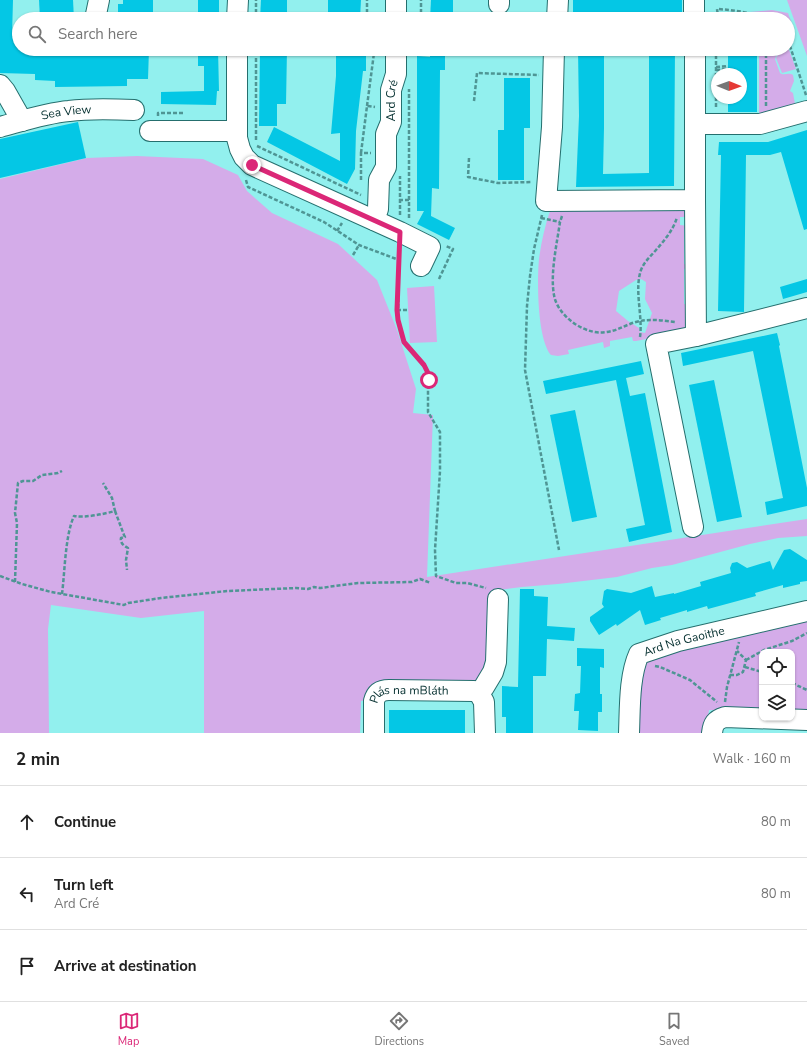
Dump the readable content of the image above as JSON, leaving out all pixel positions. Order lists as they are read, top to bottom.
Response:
{
  "streets": {
    "street": [
      "Ard Cré",
      "Sea View",
      "Ard Na Gaoithe",
      "Plás na mBláth"
    ]
  },
  "north": "right",
  "page": {
    "search": "Search here",
    "heading": ["2 min", "Walk · 160 m"],
    "list": [
      ["Continue", "80 m"],
      ["Turn left", "Ard Cré", "80 m"],
      "Arrive at destination"
    ],
    "nav": ["Map", "Directions", "Saved"]
  }
}
